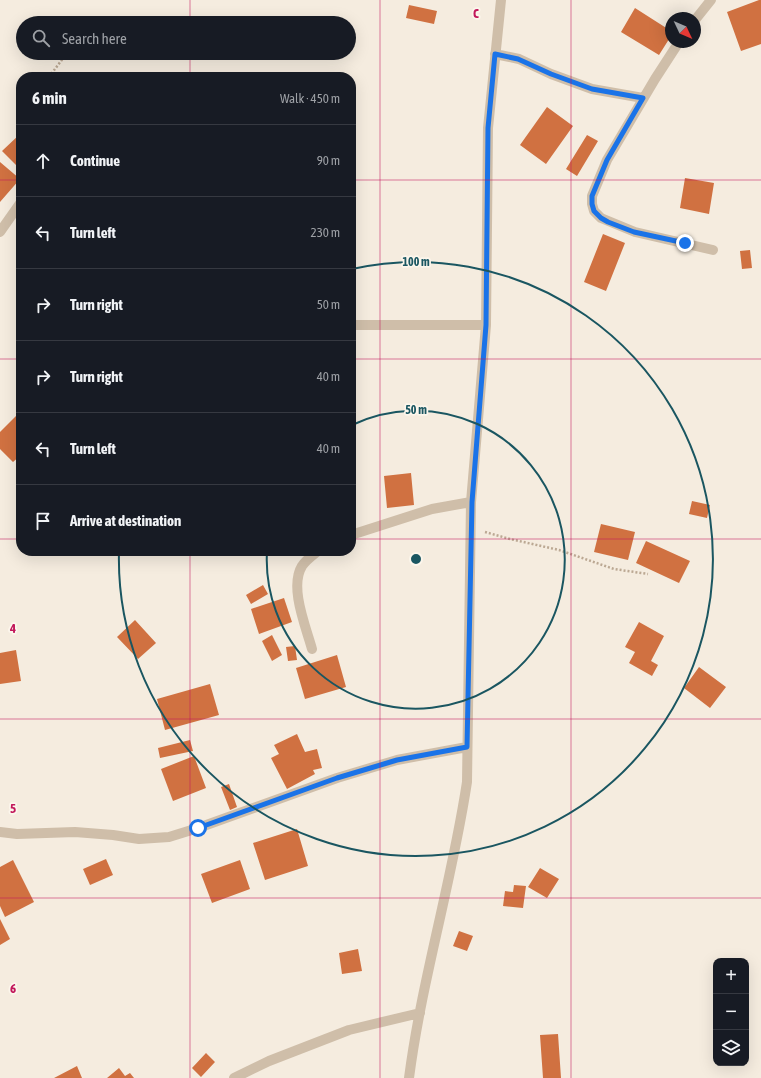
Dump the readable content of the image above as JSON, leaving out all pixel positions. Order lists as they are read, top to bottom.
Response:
{
  "north": "bottom right",
  "page": {
    "search": "Search here",
    "heading": ["6 min", "Walk · 450 m"],
    "list": [
      ["Continue", "90 m"],
      ["Turn left", "230 m"],
      ["Turn right", "50 m"],
      ["Turn right", "40 m"],
      ["Turn left", "40 m"],
      "Arrive at destination"
    ],
    "map_buttons": ["+", "−"]
  },
  "grid": {
    "columns": ["C"],
    "rows": ["4", "5", "6"]
  },
  "rings": ["100 m", "50 m"]
}
